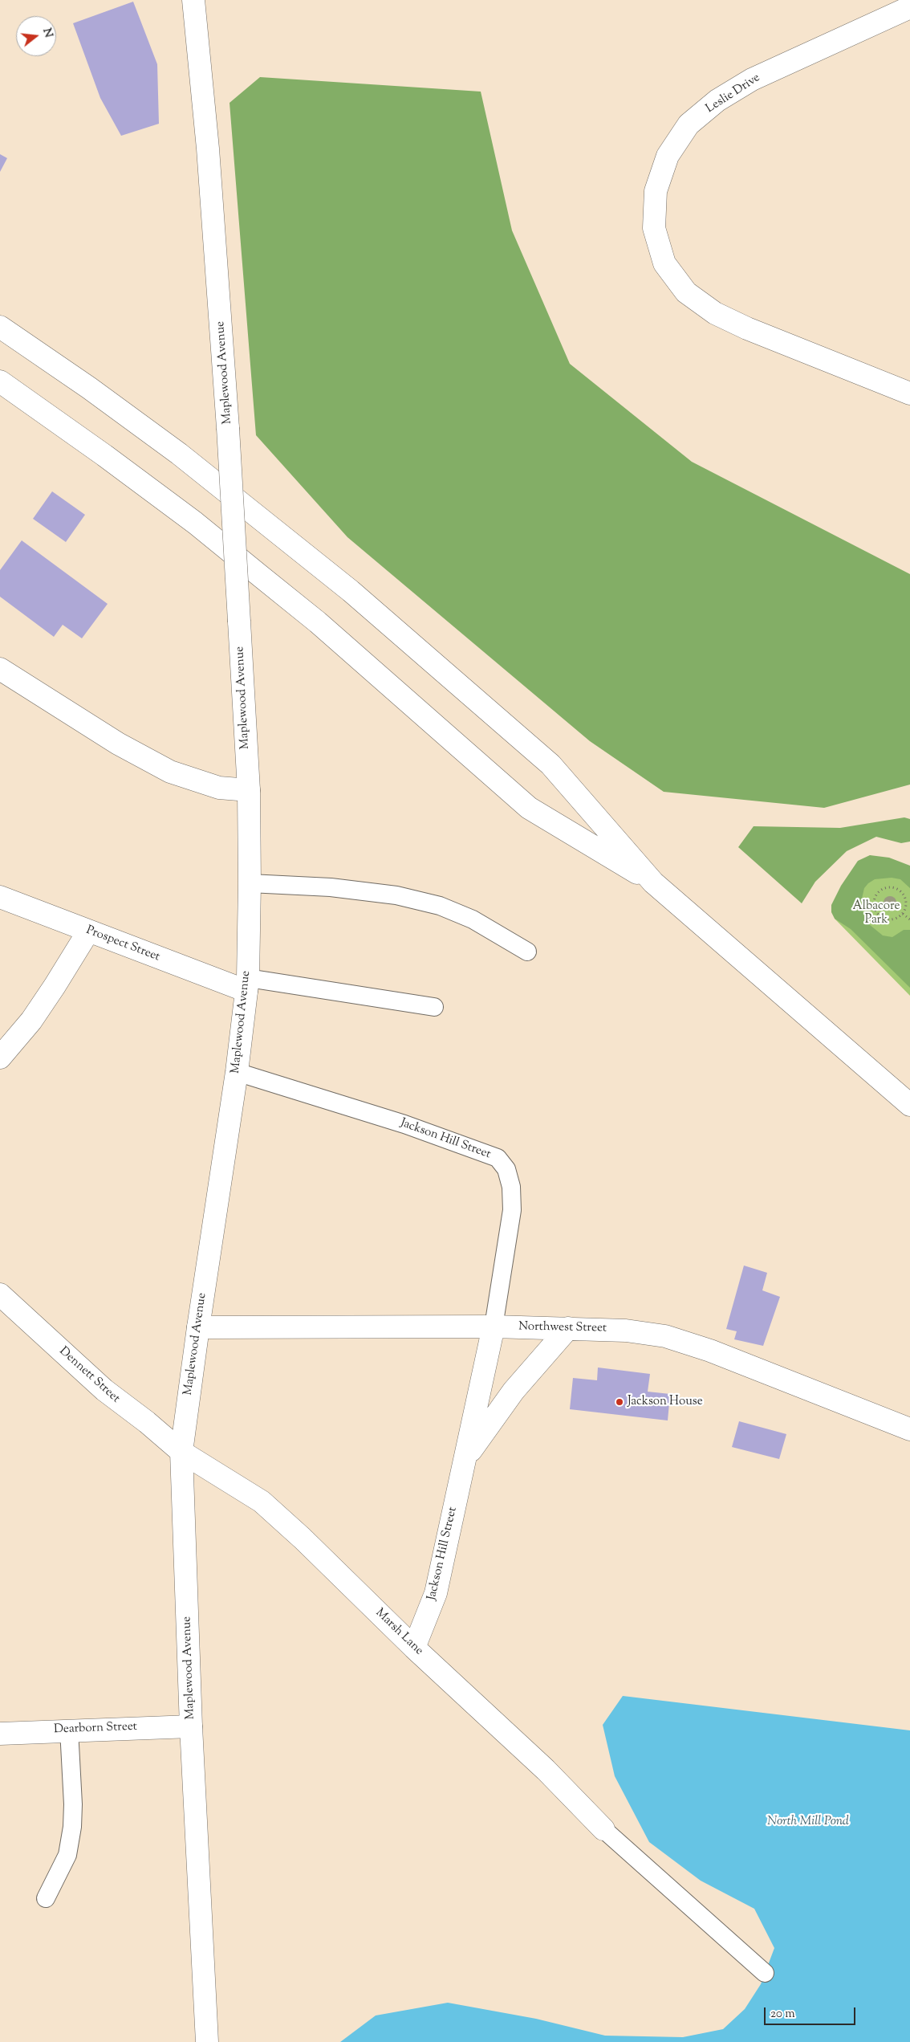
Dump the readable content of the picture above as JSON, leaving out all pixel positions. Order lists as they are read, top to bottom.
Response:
{
  "streets": {
    "street": [
      "Leslie Drive",
      "Maplewood Avenue",
      "Prospect Street",
      "Jackson Hill Street",
      "Northwest Street",
      "Dennett Street",
      "Marsh Lane",
      "Dearborn Street"
    ]
  },
  "crossings": [
    ["Maplewood Avenue", "Prospect Street"],
    ["Maplewood Avenue", "Jackson Hill Street"],
    ["Maplewood Avenue", "Northwest Street"],
    ["Maplewood Avenue", "Dennett Street"],
    ["Maplewood Avenue", "Marsh Lane"],
    ["Maplewood Avenue", "Dearborn Street"],
    ["Jackson Hill Street", "Northwest Street"],
    ["Jackson Hill Street", "Marsh Lane"],
    ["Dennett Street", "Marsh Lane"]
  ],
  "water": ["North Mill Pond"],
  "parks": ["Albacore Park"],
  "places": ["Jackson House"],
  "scale_bar": "20 m",
  "north": "right"
}
